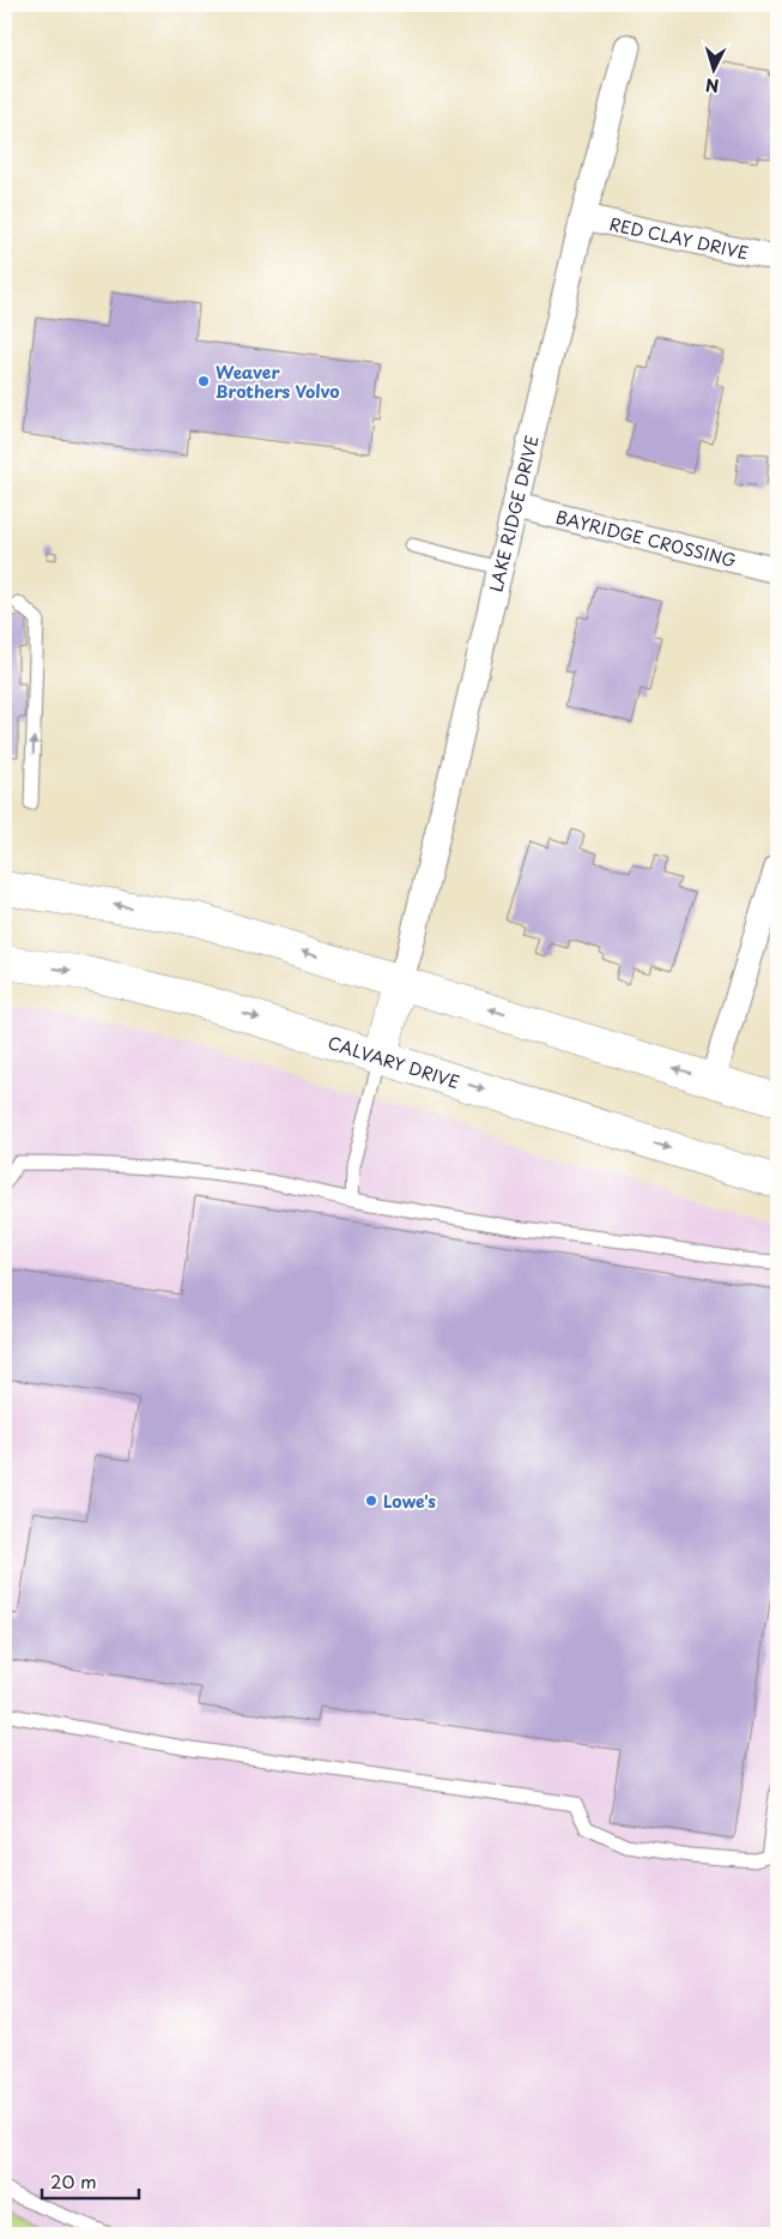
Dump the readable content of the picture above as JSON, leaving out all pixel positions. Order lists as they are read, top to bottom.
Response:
{
  "streets": {
    "street": [
      "RED CLAY DRIVE",
      "LAKE RIDGE DRIVE",
      "BAYRIDGE CROSSING",
      "CALVARY DRIVE"
    ]
  },
  "crossings": [
    ["RED CLAY DRIVE", "LAKE RIDGE DRIVE"],
    ["LAKE RIDGE DRIVE", "BAYRIDGE CROSSING"]
  ],
  "places": ["Weaver Brothers Volvo", "Lowe's"],
  "scale_bar": "20 m",
  "north": "bottom"
}
